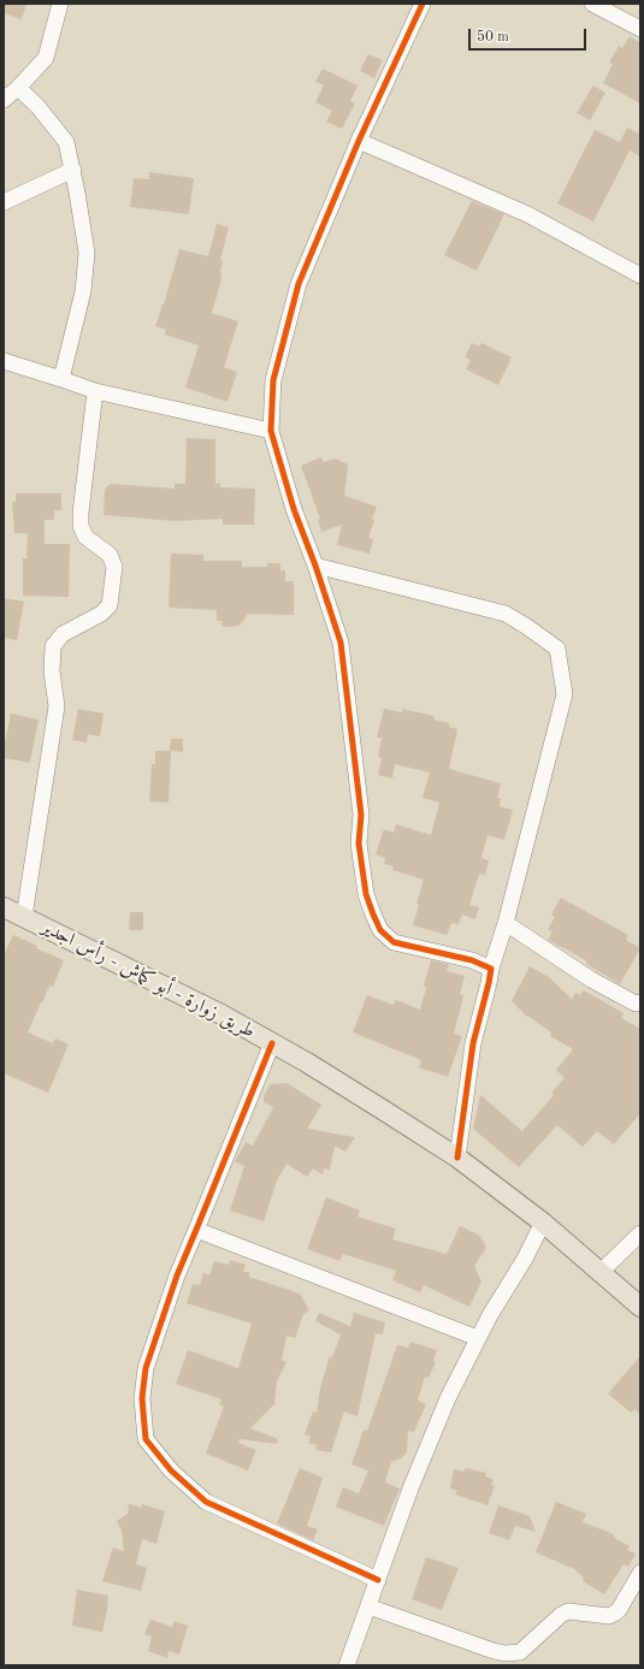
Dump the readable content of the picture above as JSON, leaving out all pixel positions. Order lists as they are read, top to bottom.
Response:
{
  "streets": {
    "main road": ["طريق زوارة - أبو كماش - رأس اجدير"]
  },
  "scale_bar": "50 m"
}
